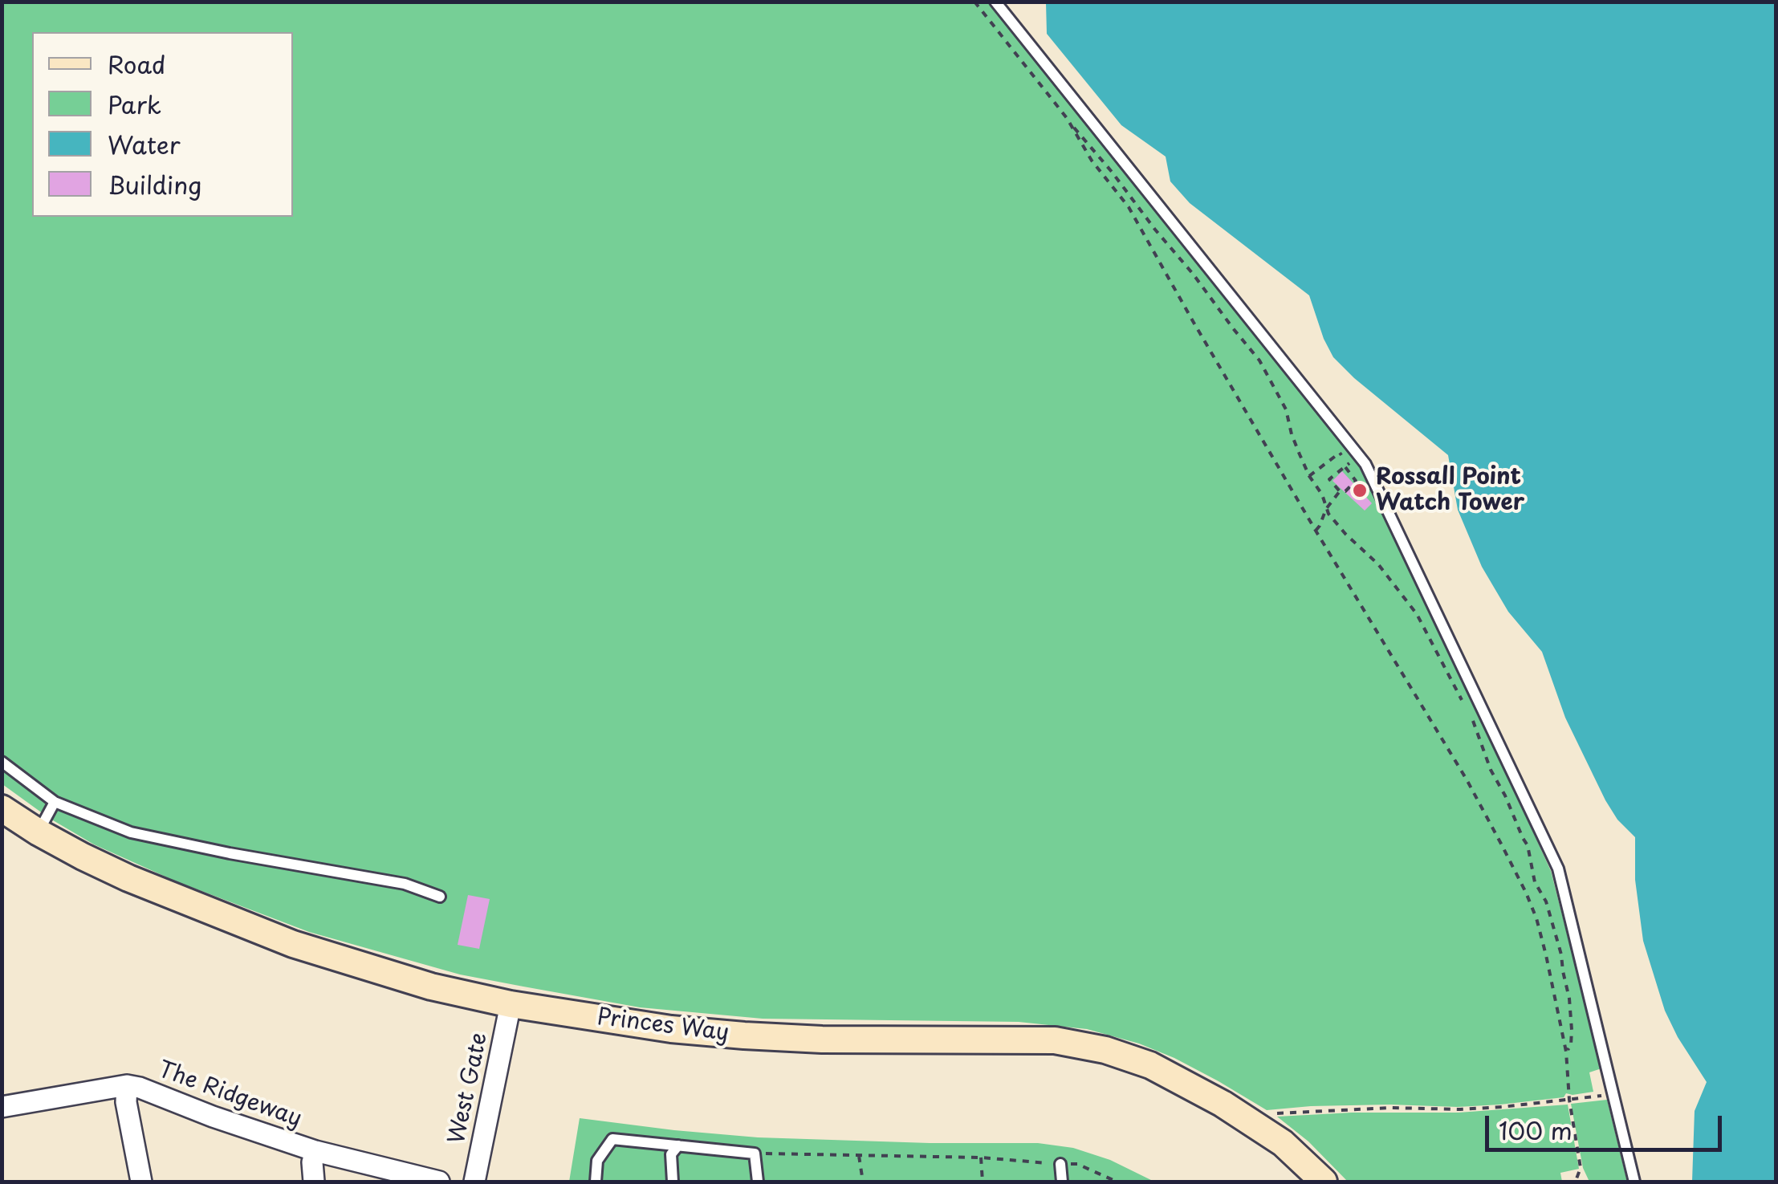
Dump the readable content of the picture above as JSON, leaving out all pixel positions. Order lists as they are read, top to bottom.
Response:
{
  "streets": {
    "street": ["Princes Way", "West Gate", "The Ridgeway"]
  },
  "crossings": [
    ["Princes Way", "West Gate"]
  ],
  "places": ["Rossall Point Watch Tower"],
  "legend": [
    "Road",
    "Park",
    "Water",
    "Building"
  ],
  "scale_bar": "100 m"
}
